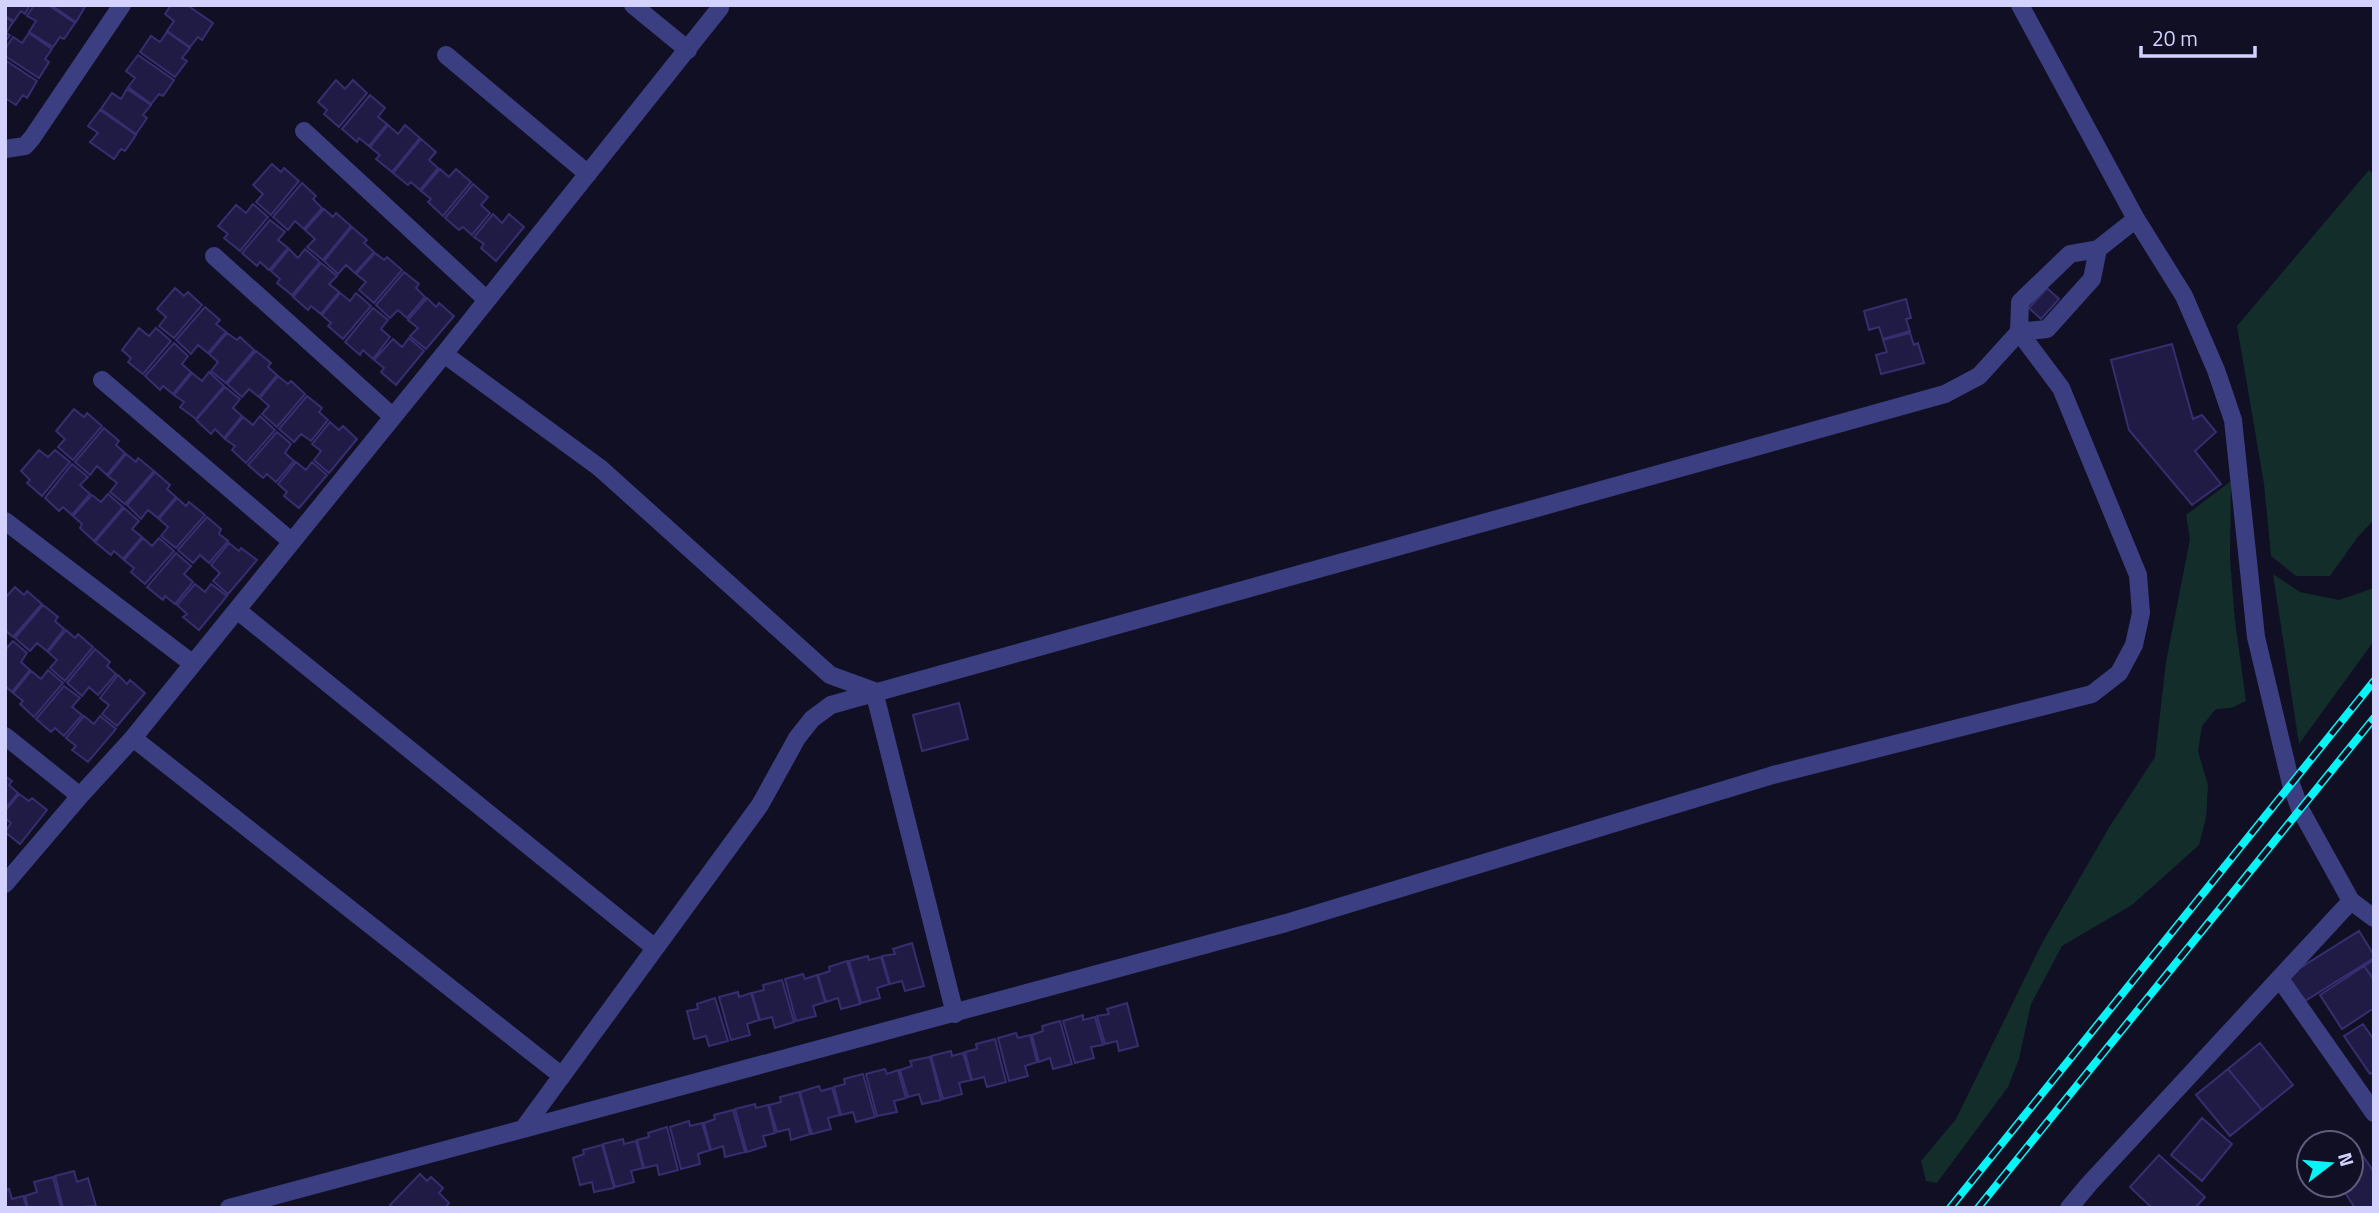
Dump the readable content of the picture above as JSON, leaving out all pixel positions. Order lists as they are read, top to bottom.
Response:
{
  "scale_bar": "20 m",
  "north": "right"
}
